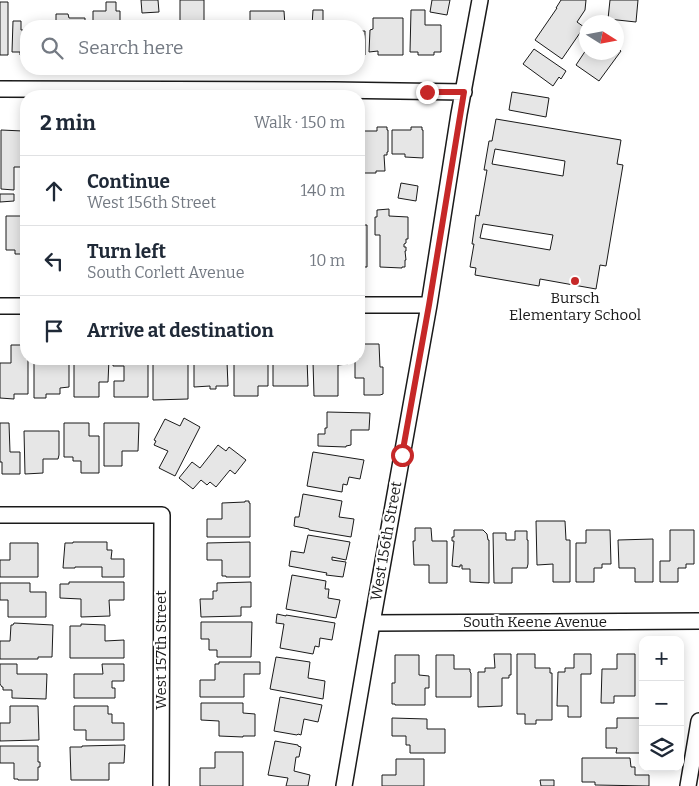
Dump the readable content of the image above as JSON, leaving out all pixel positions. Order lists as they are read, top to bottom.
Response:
{
  "streets": {
    "street": ["West 156th Street", "South Keene Avenue", "West 157th Street"]
  },
  "crossings": [
    ["West 156th Street", "South Keene Avenue"]
  ],
  "places": ["Bursch Elementary School"],
  "north": "right",
  "page": {
    "search": "Search here",
    "heading": ["2 min", "Walk · 150 m"],
    "list": [
      ["Continue", "West 156th Street", "140 m"],
      ["Turn left", "South Corlett Avenue", "10 m"],
      "Arrive at destination"
    ],
    "map_buttons": ["+", "−"]
  }
}
